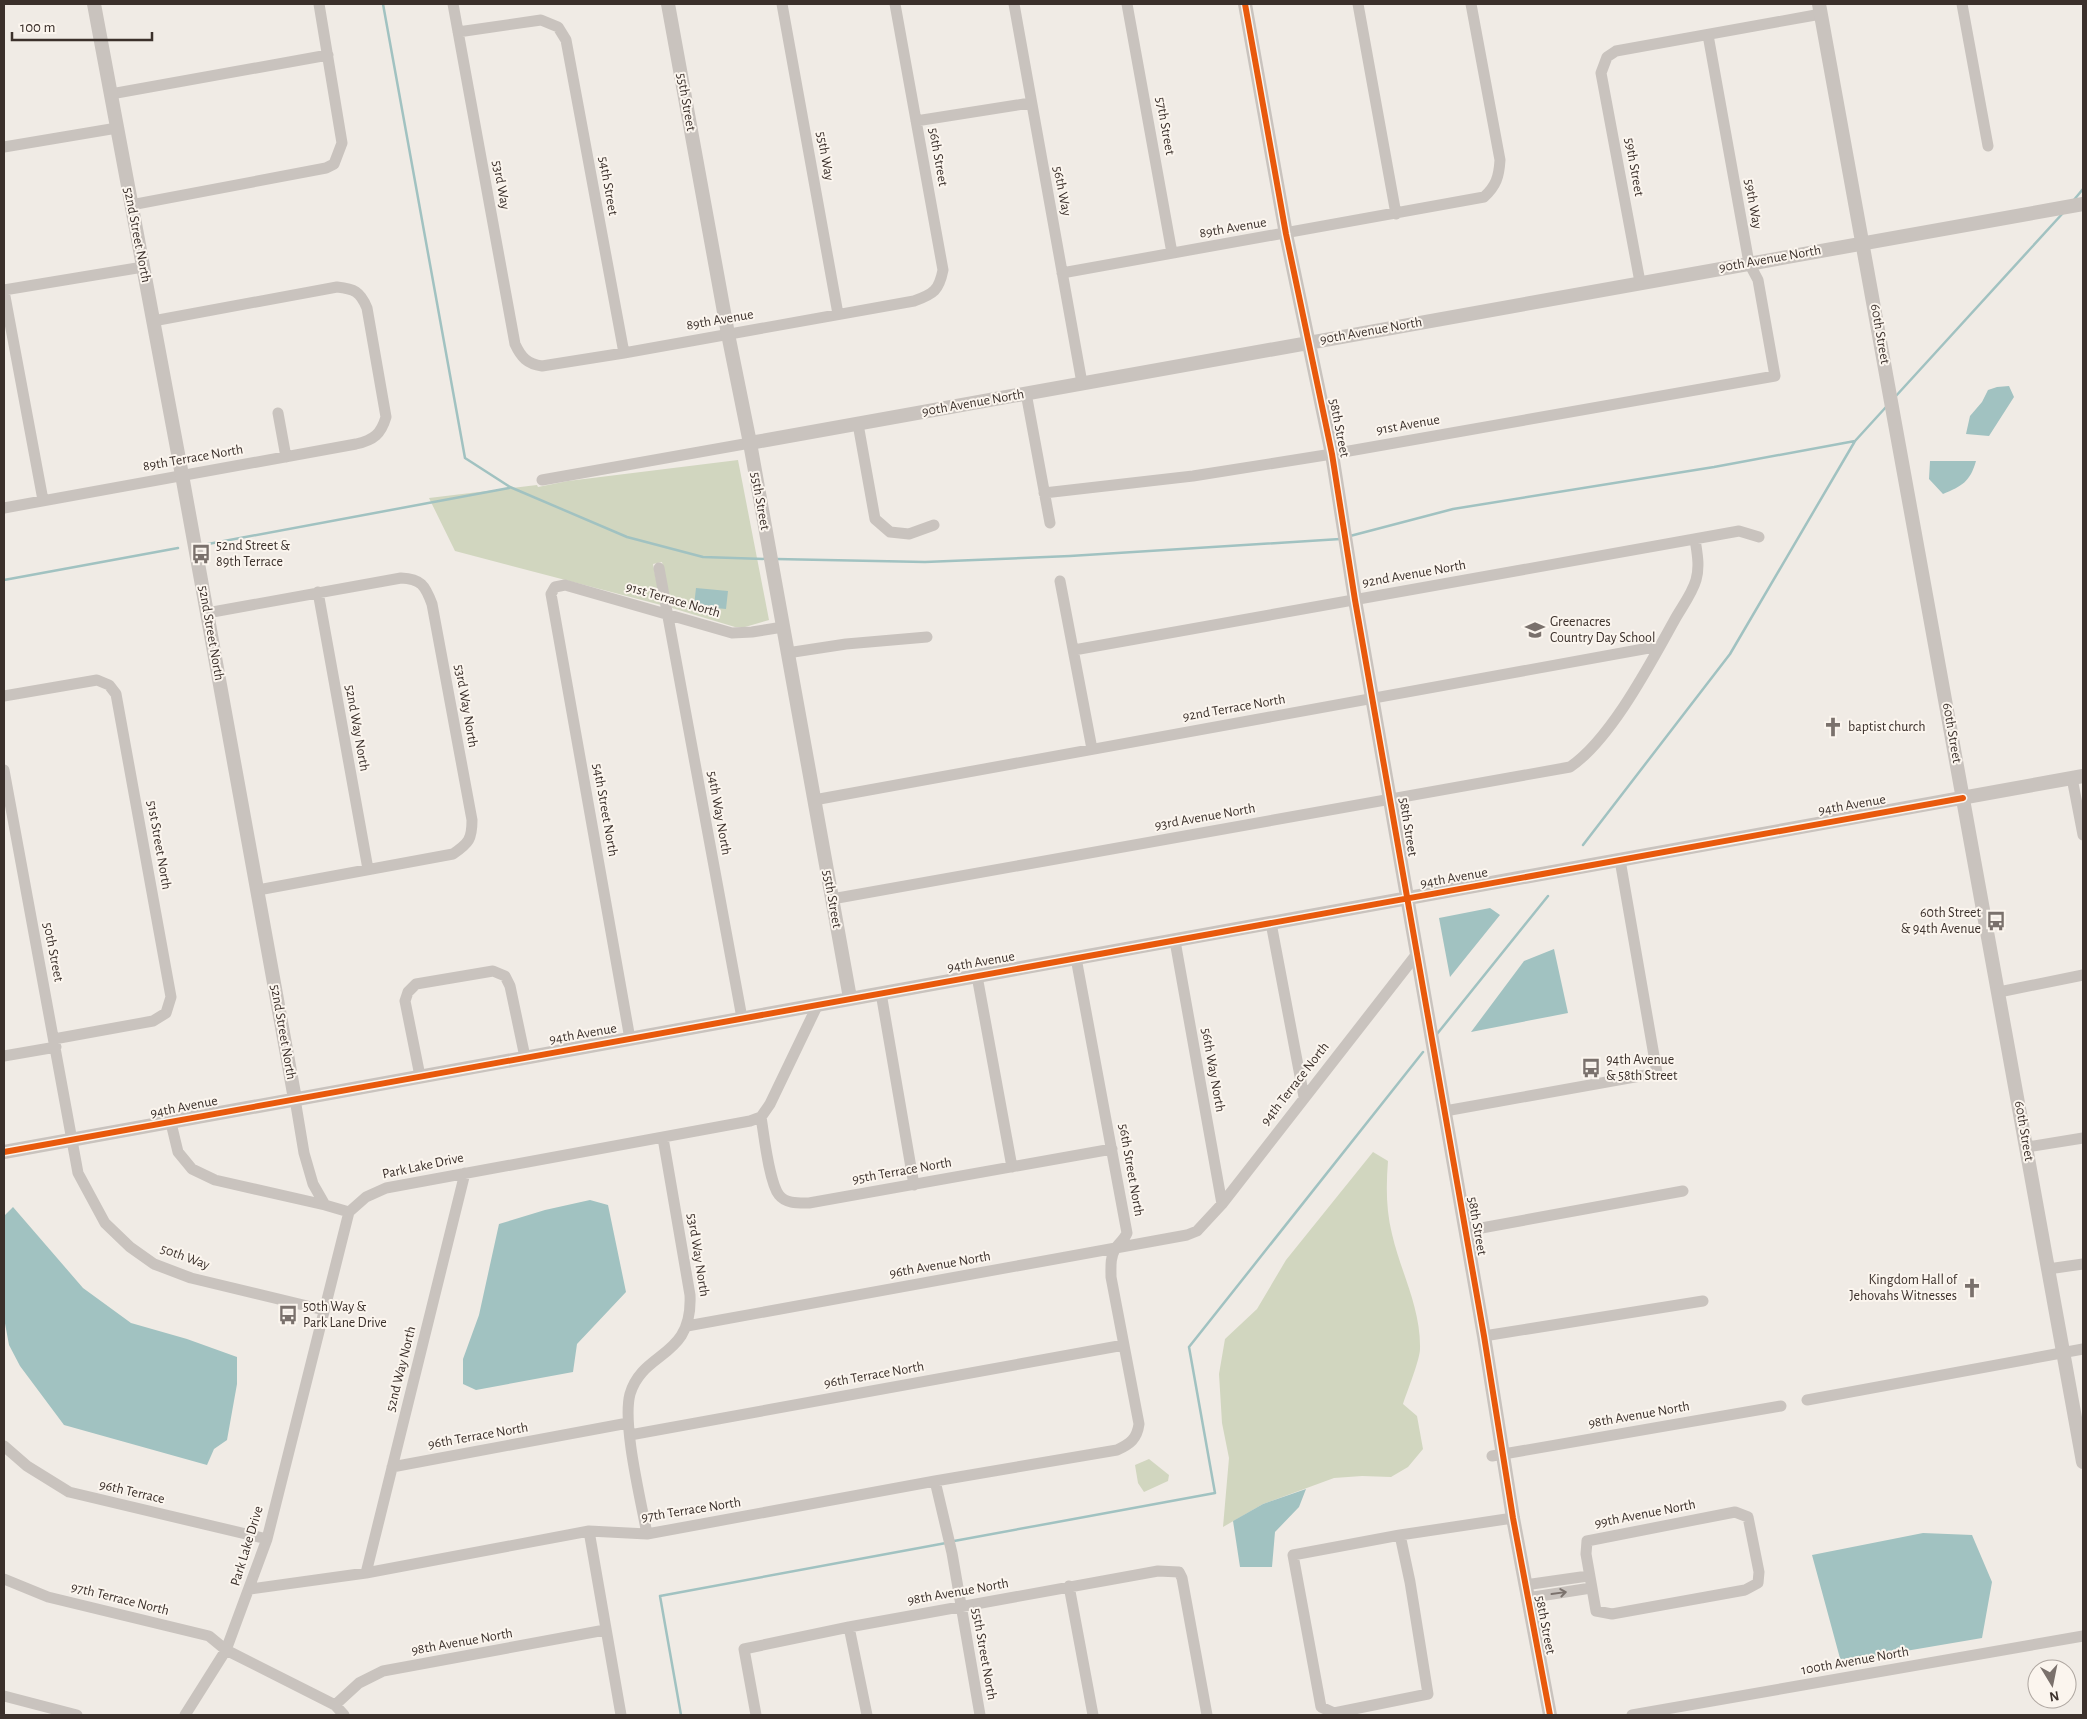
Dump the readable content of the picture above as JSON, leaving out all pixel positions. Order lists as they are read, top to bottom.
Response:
{
  "streets": {
    "street": [
      "55th Street",
      "57th Street",
      "55th Way",
      "56th Street",
      "59th Street",
      "53rd Way",
      "54th Street",
      "56th Way",
      "59th Way",
      "89th Avenue",
      "52nd Street North",
      "90th Avenue North",
      "60th Street",
      "91st Avenue",
      "58th Street",
      "89th Terrace North",
      "92nd Avenue North",
      "91st Terrace North",
      "53rd Way North",
      "92nd Terrace North",
      "52nd Way North",
      "94th Avenue",
      "54th Street North",
      "54th Way North",
      "93rd Avenue North",
      "51st Street North",
      "50th Street",
      "56th Way North",
      "94th Terrace North",
      "Park Lake Drive",
      "56th Street North",
      "95th Terrace North",
      "50th Way",
      "96th Avenue North",
      "96th Terrace North",
      "98th Avenue North",
      "96th Terrace",
      "97th Terrace North",
      "99th Avenue North",
      "55th Street North",
      "100th Avenue North"
    ]
  },
  "crossings": [
    ["55th Street", "89th Avenue"],
    ["55th Street", "90th Avenue North"],
    ["55th Street", "91st Terrace North"],
    ["55th Street", "92nd Terrace North"],
    ["55th Street", "94th Avenue"],
    ["55th Street", "93rd Avenue North"],
    ["57th Street", "89th Avenue"],
    ["55th Way", "89th Avenue"],
    ["56th Street", "89th Avenue"],
    ["59th Street", "59th Way"],
    ["59th Street", "90th Avenue North"],
    ["53rd Way", "54th Street"],
    ["53rd Way", "89th Avenue"],
    ["54th Street", "89th Avenue"],
    ["56th Way", "89th Avenue"],
    ["56th Way", "90th Avenue North"],
    ["59th Way", "90th Avenue North"],
    ["59th Way", "91st Avenue"],
    ["89th Avenue", "58th Street"],
    ["52nd Street North", "89th Terrace North"],
    ["52nd Street North", "94th Avenue"],
    ["90th Avenue North", "60th Street"],
    ["90th Avenue North", "58th Street"],
    ["60th Street", "94th Avenue"],
    ["91st Avenue", "58th Street"],
    ["58th Street", "92nd Avenue North"],
    ["58th Street", "92nd Terrace North"],
    ["58th Street", "94th Avenue"],
    ["58th Street", "93rd Avenue North"],
    ["58th Street", "94th Terrace North"],
    ["58th Street", "98th Avenue North"],
    ["91st Terrace North", "54th Street North"],
    ["91st Terrace North", "54th Way North"],
    ["53rd Way North", "52nd Way North"],
    ["53rd Way North", "Park Lake Drive"],
    ["53rd Way North", "96th Avenue North"],
    ["53rd Way North", "96th Terrace North"],
    ["53rd Way North", "97th Terrace North"],
    ["92nd Terrace North", "93rd Avenue North"],
    ["52nd Way North", "Park Lake Drive"],
    ["52nd Way North", "96th Terrace North"],
    ["52nd Way North", "97th Terrace North"],
    ["94th Avenue", "54th Street North"],
    ["94th Avenue", "54th Way North"],
    ["94th Avenue", "50th Street"],
    ["94th Avenue", "56th Way North"],
    ["94th Avenue", "56th Street North"],
    ["94th Avenue", "50th Way"],
    ["51st Street North", "50th Street"],
    ["50th Street", "50th Way"],
    ["56th Way North", "94th Terrace North"],
    ["94th Terrace North", "96th Avenue North"],
    ["Park Lake Drive", "95th Terrace North"],
    ["Park Lake Drive", "50th Way"],
    ["Park Lake Drive", "96th Terrace"],
    ["Park Lake Drive", "97th Terrace North"],
    ["56th Street North", "95th Terrace North"],
    ["56th Street North", "96th Avenue North"],
    ["56th Street North", "96th Terrace North"],
    ["56th Street North", "97th Terrace North"],
    ["98th Avenue North", "97th Terrace North"],
    ["98th Avenue North", "55th Street North"],
    ["97th Terrace North", "55th Street North"]
  ],
  "places": {
    "bus stop": [
      "52nd Street & 89th Terrace",
      "60th Street & 94th Avenue",
      "94th Avenue & 58th Street",
      "50th Way & Park Lane Drive"
    ],
    "school or university": ["Greenacres Country Day School"],
    "church": ["baptist church", "Kingdom Hall of Jehovahs Witnesses"]
  },
  "scale_bar": "100 m",
  "north": "bottom"
}
